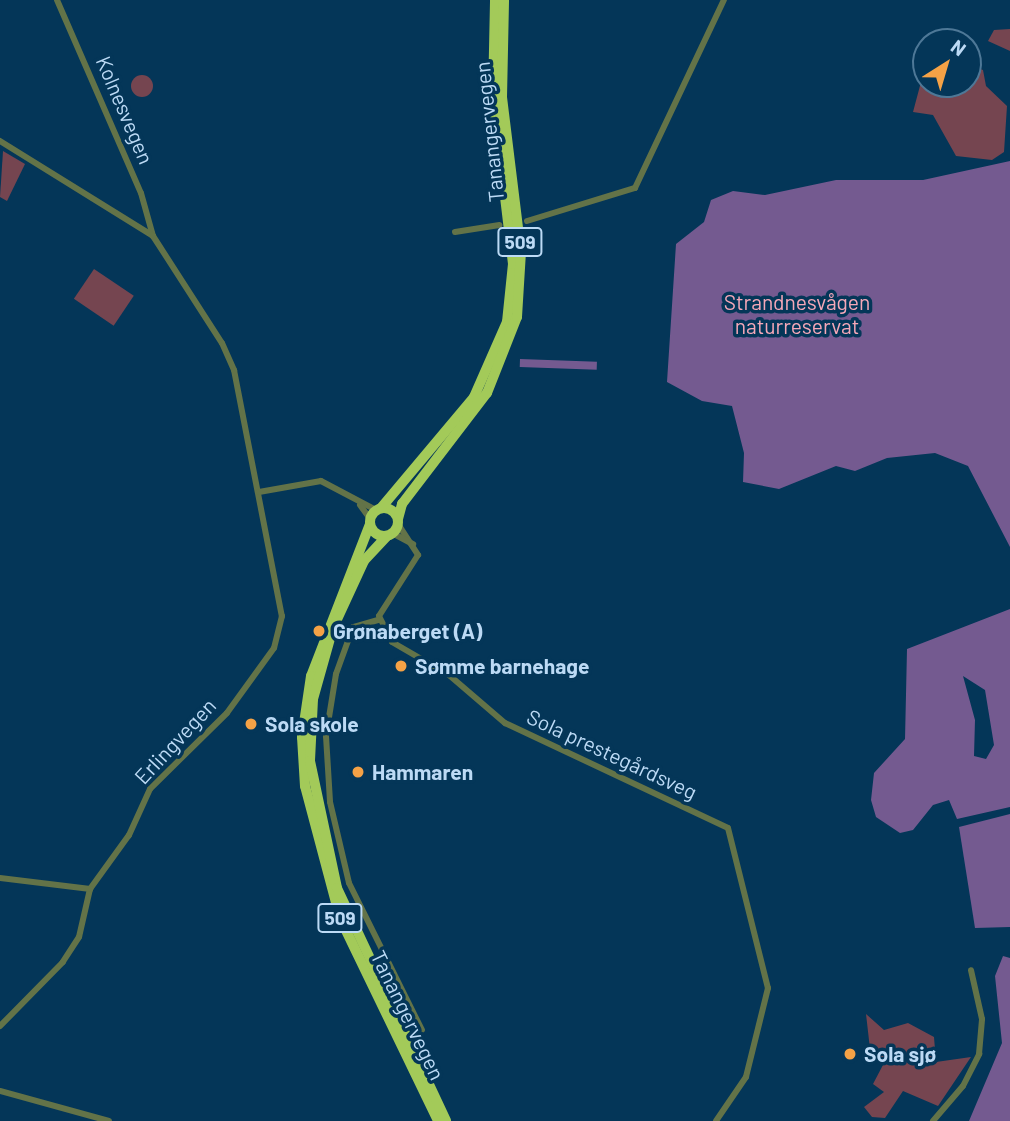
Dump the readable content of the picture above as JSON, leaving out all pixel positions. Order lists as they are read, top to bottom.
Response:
{
  "streets": {
    "highway": ["Tanangervegen", "509"],
    "street": ["Kolnesvegen", "Erlingvegen", "Sola prestegårdsveg"]
  },
  "crossings": [
    ["Kolnesvegen", "Erlingvegen"]
  ],
  "parks": ["Strandnesvågen naturreservat"],
  "places": [
    "Grønaberget (A)",
    "Sømme barnehage",
    "Sola skole",
    "Hammaren",
    "Sola sjø"
  ],
  "north": "top right"
}
